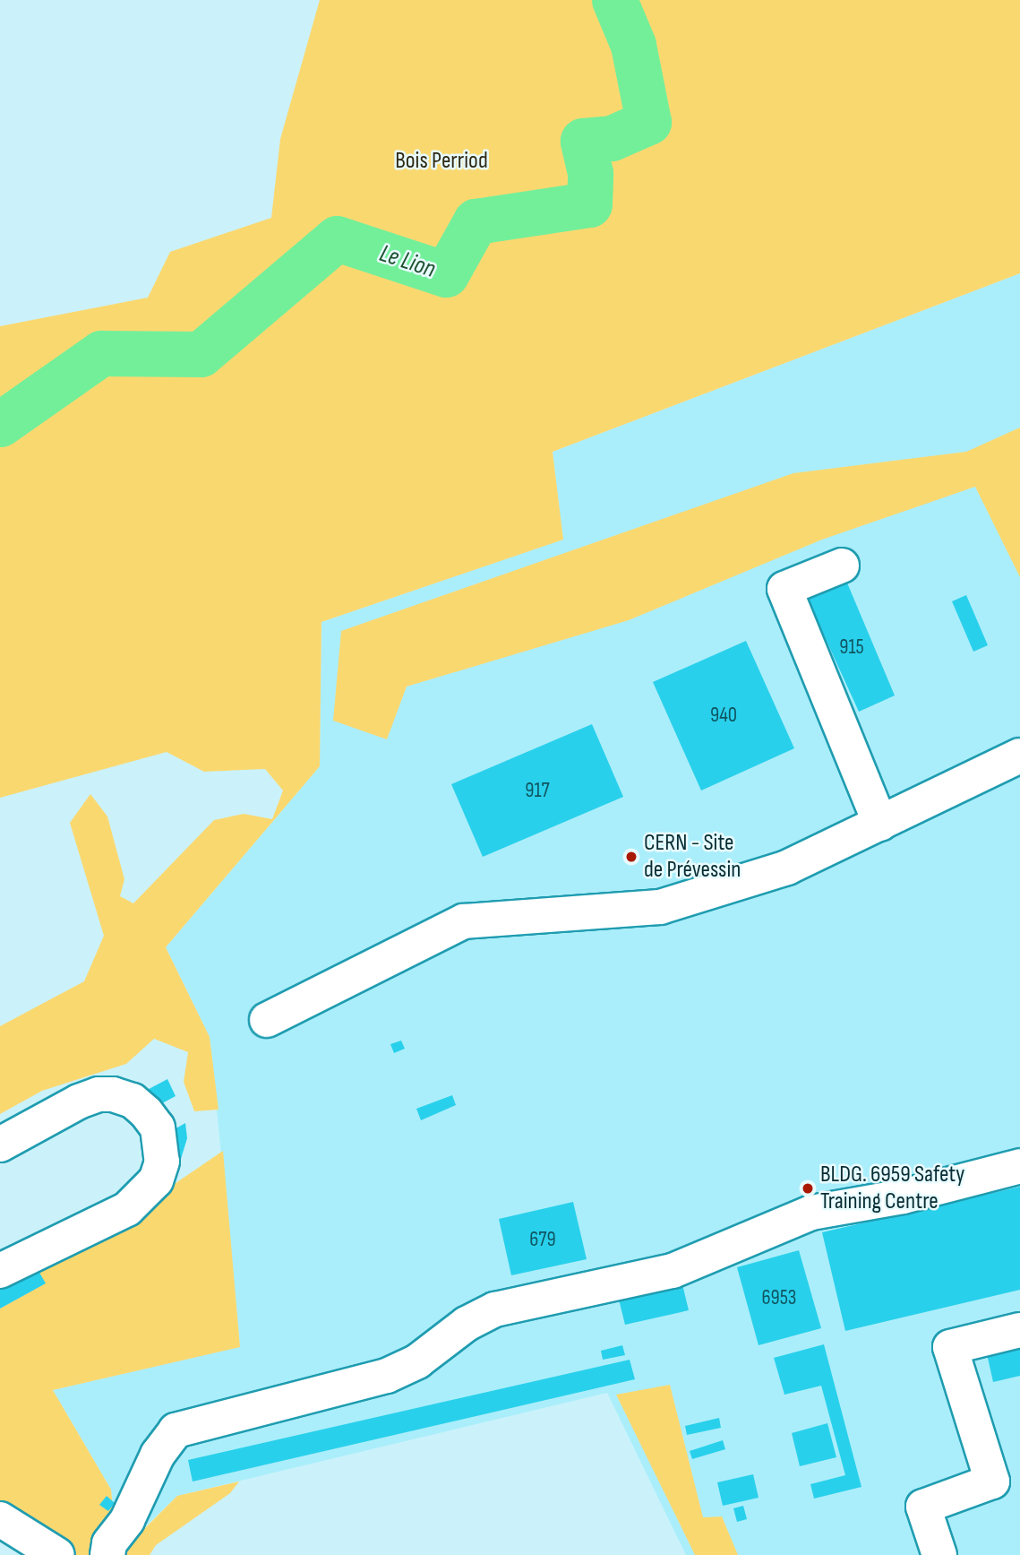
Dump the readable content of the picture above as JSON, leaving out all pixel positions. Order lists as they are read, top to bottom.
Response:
{
  "water": ["Le Lion"],
  "parks": ["Bois Perriod"],
  "places": ["CERN - Site de Prévessin", "BLDG. 6959 Safety Training Centre"],
  "house_numbers": [
    "915",
    "940",
    "917",
    "679",
    "6953"
  ]
}
